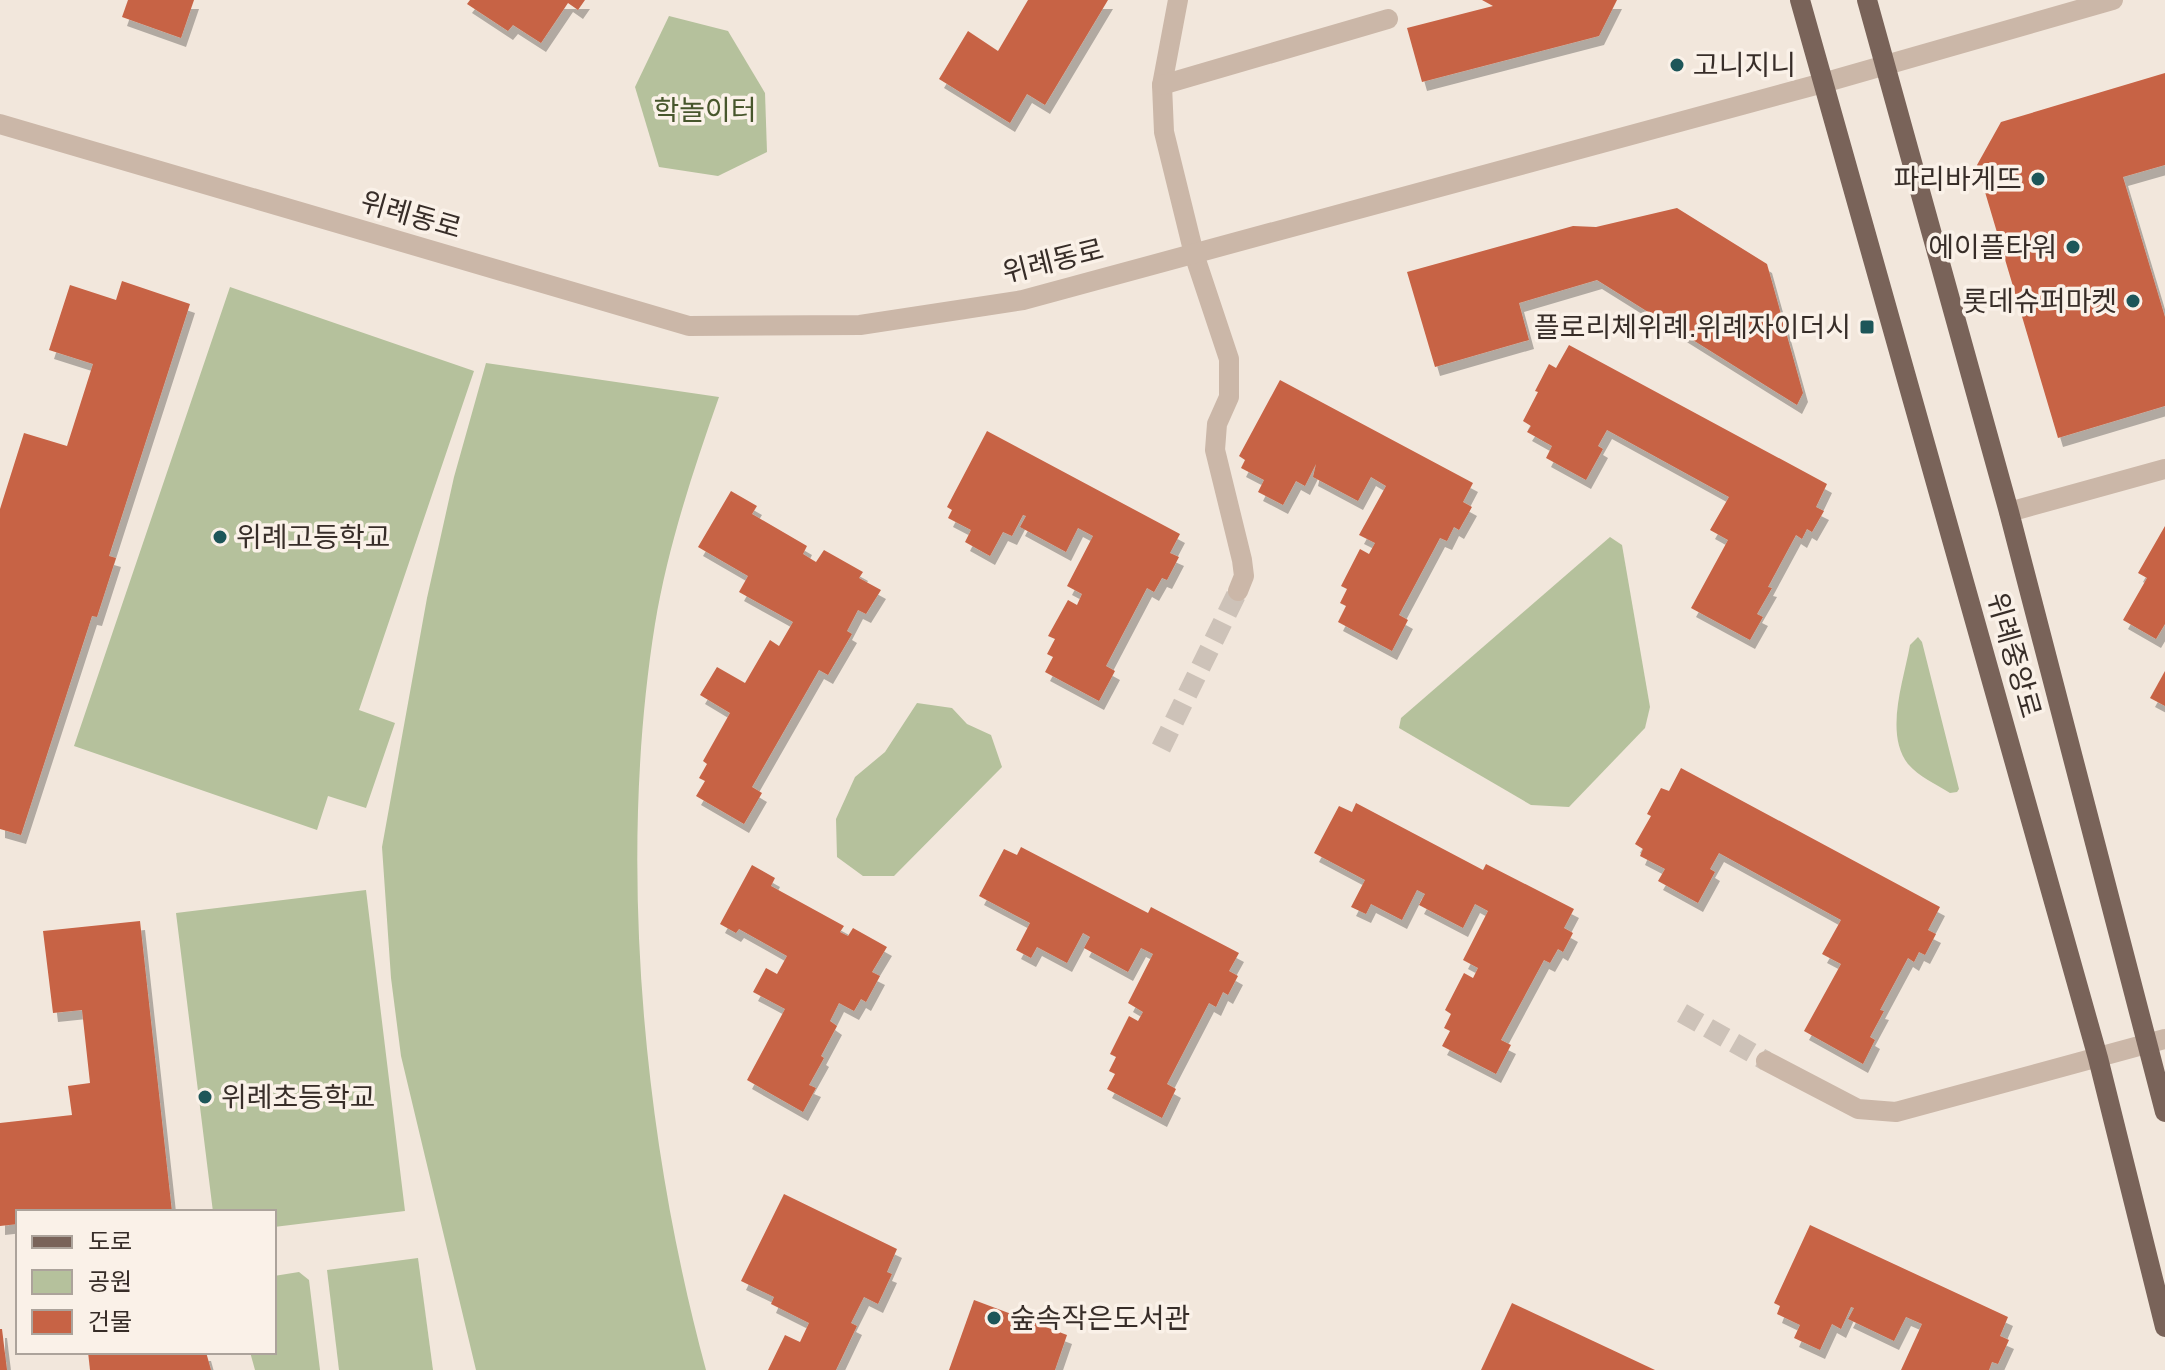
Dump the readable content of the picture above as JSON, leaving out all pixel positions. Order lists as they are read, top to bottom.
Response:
{
  "streets": {
    "main road": ["위례중앙로"],
    "street": ["위례동로"]
  },
  "crossings": [
    ["위례동로", "위례중앙로"]
  ],
  "parks": ["학놀이터"],
  "places": {
    "other": [
      "고니지니",
      "파리바게뜨",
      "에이플타워",
      "롯데슈퍼마켓",
      "위례고등학교",
      "위례초등학교",
      "숲속작은도서관"
    ],
    "transit": ["플로리체위례.위례자이더시"]
  },
  "legend": ["도로", "공원", "건물"]
}
